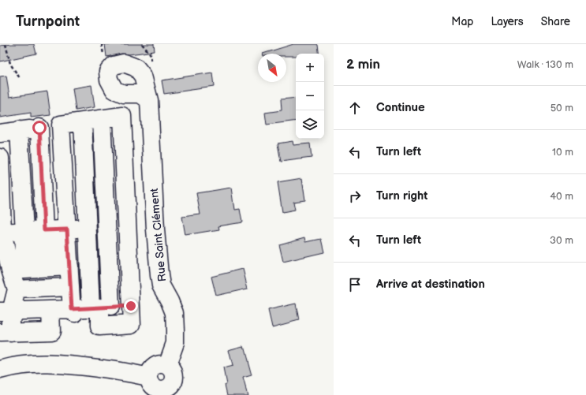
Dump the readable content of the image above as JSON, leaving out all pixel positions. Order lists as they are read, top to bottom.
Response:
{
  "streets": {
    "street": ["Rue Saint Clément"]
  },
  "north": "bottom right",
  "page": {
    "header": "Turnpoint",
    "nav": ["Map", "Layers", "Share"],
    "heading": ["2 min", "Walk · 130 m"],
    "map_buttons": ["+", "−"],
    "list": [
      ["Continue", "50 m"],
      ["Turn left", "10 m"],
      ["Turn right", "40 m"],
      ["Turn left", "30 m"],
      "Arrive at destination"
    ]
  }
}
